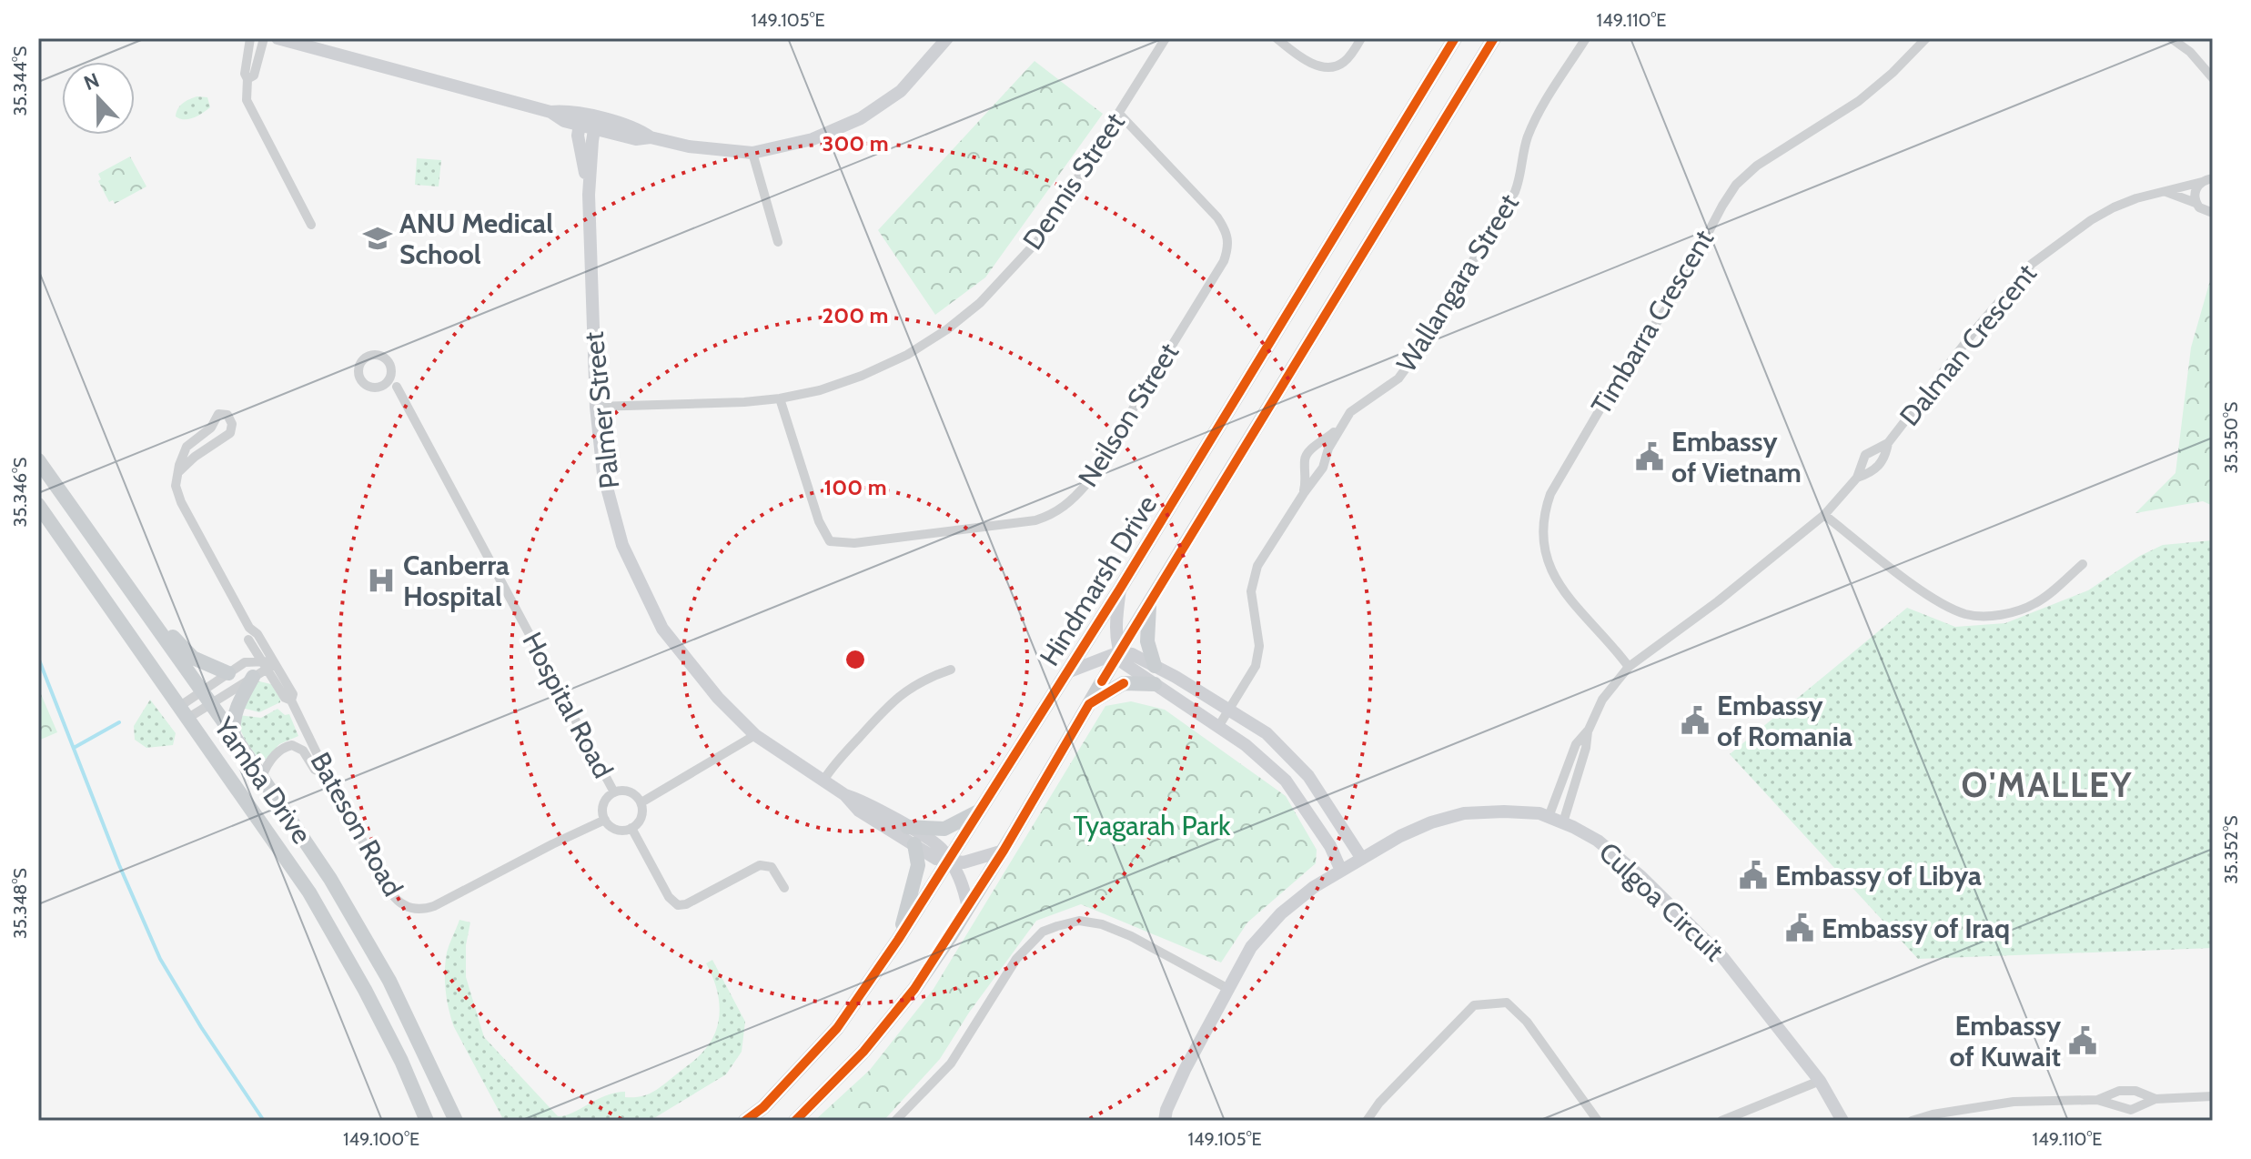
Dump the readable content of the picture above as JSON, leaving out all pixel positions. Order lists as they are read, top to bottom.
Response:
{
  "streets": {
    "main road": ["Hindmarsh Drive", "Yamba Drive"],
    "street": [
      "Dennis Street",
      "Wallangara Street",
      "Timbarra Crescent",
      "Dalman Crescent",
      "Palmer Street",
      "Neilson Street",
      "Hospital Road",
      "Bateson Road",
      "Culgoa Circuit"
    ]
  },
  "crossings": [
    ["Dennis Street", "Palmer Street"],
    ["Dennis Street", "Neilson Street"],
    ["Timbarra Crescent", "Dalman Crescent"],
    ["Dalman Crescent", "Culgoa Circuit"],
    ["Palmer Street", "Hindmarsh Drive"],
    ["Hospital Road", "Bateson Road"]
  ],
  "districts": ["O'MALLEY"],
  "parks": ["Tyagarah Park"],
  "places": {
    "school or university": ["ANU Medical School"],
    "public building": [
      "Embassy of Vietnam",
      "Embassy of Romania",
      "Embassy of Libya",
      "Embassy of Iraq",
      "Embassy of Kuwait"
    ],
    "hospital": ["Canberra Hospital"]
  },
  "north": "top",
  "coordinates": [
    "149.105°E",
    "149.110°E",
    "35.344°S",
    "35.350°S",
    "35.346°S",
    "35.352°S",
    "35.348°S",
    "149.100°E"
  ],
  "rings": ["300 m", "200 m", "100 m"]
}
